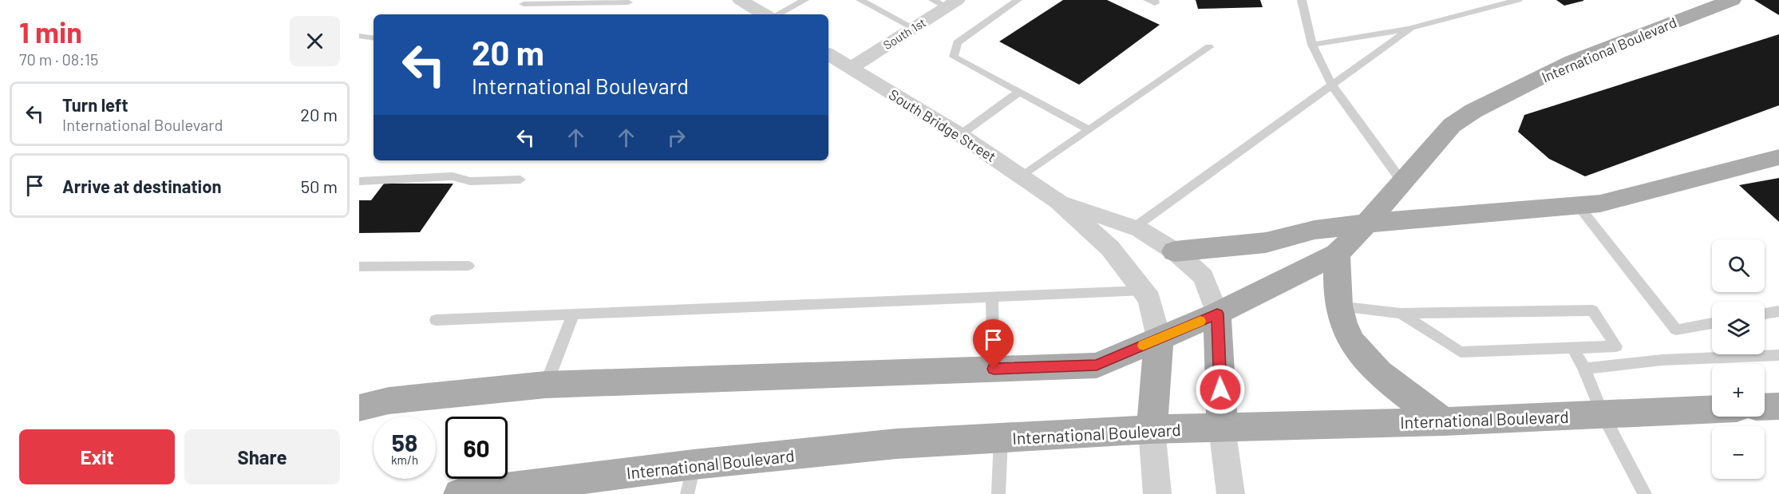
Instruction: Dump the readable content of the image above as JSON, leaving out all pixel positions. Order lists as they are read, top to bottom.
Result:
{
  "streets": {
    "main road": ["International Boulevard"],
    "street": ["South 1st", "South Bridge Street"]
  },
  "crossings": [
    ["South 1st", "South Bridge Street"],
    ["International Boulevard", "South Bridge Street"]
  ],
  "page": {
    "heading": ["1 min", "70 m · 08:15"],
    "turn": ["20 m", "International Boulevard"],
    "list": [
      {
        "name": "Turn left",
        "note": "International Boulevard",
        "value": "20 m"
      },
      {
        "name": "Arrive at destination",
        "value": "50 m"
      }
    ],
    "map_buttons": ["+", "−"],
    "speed": "58 km/h",
    "limit": "60",
    "buttons": ["Exit", "Share"]
  }
}
